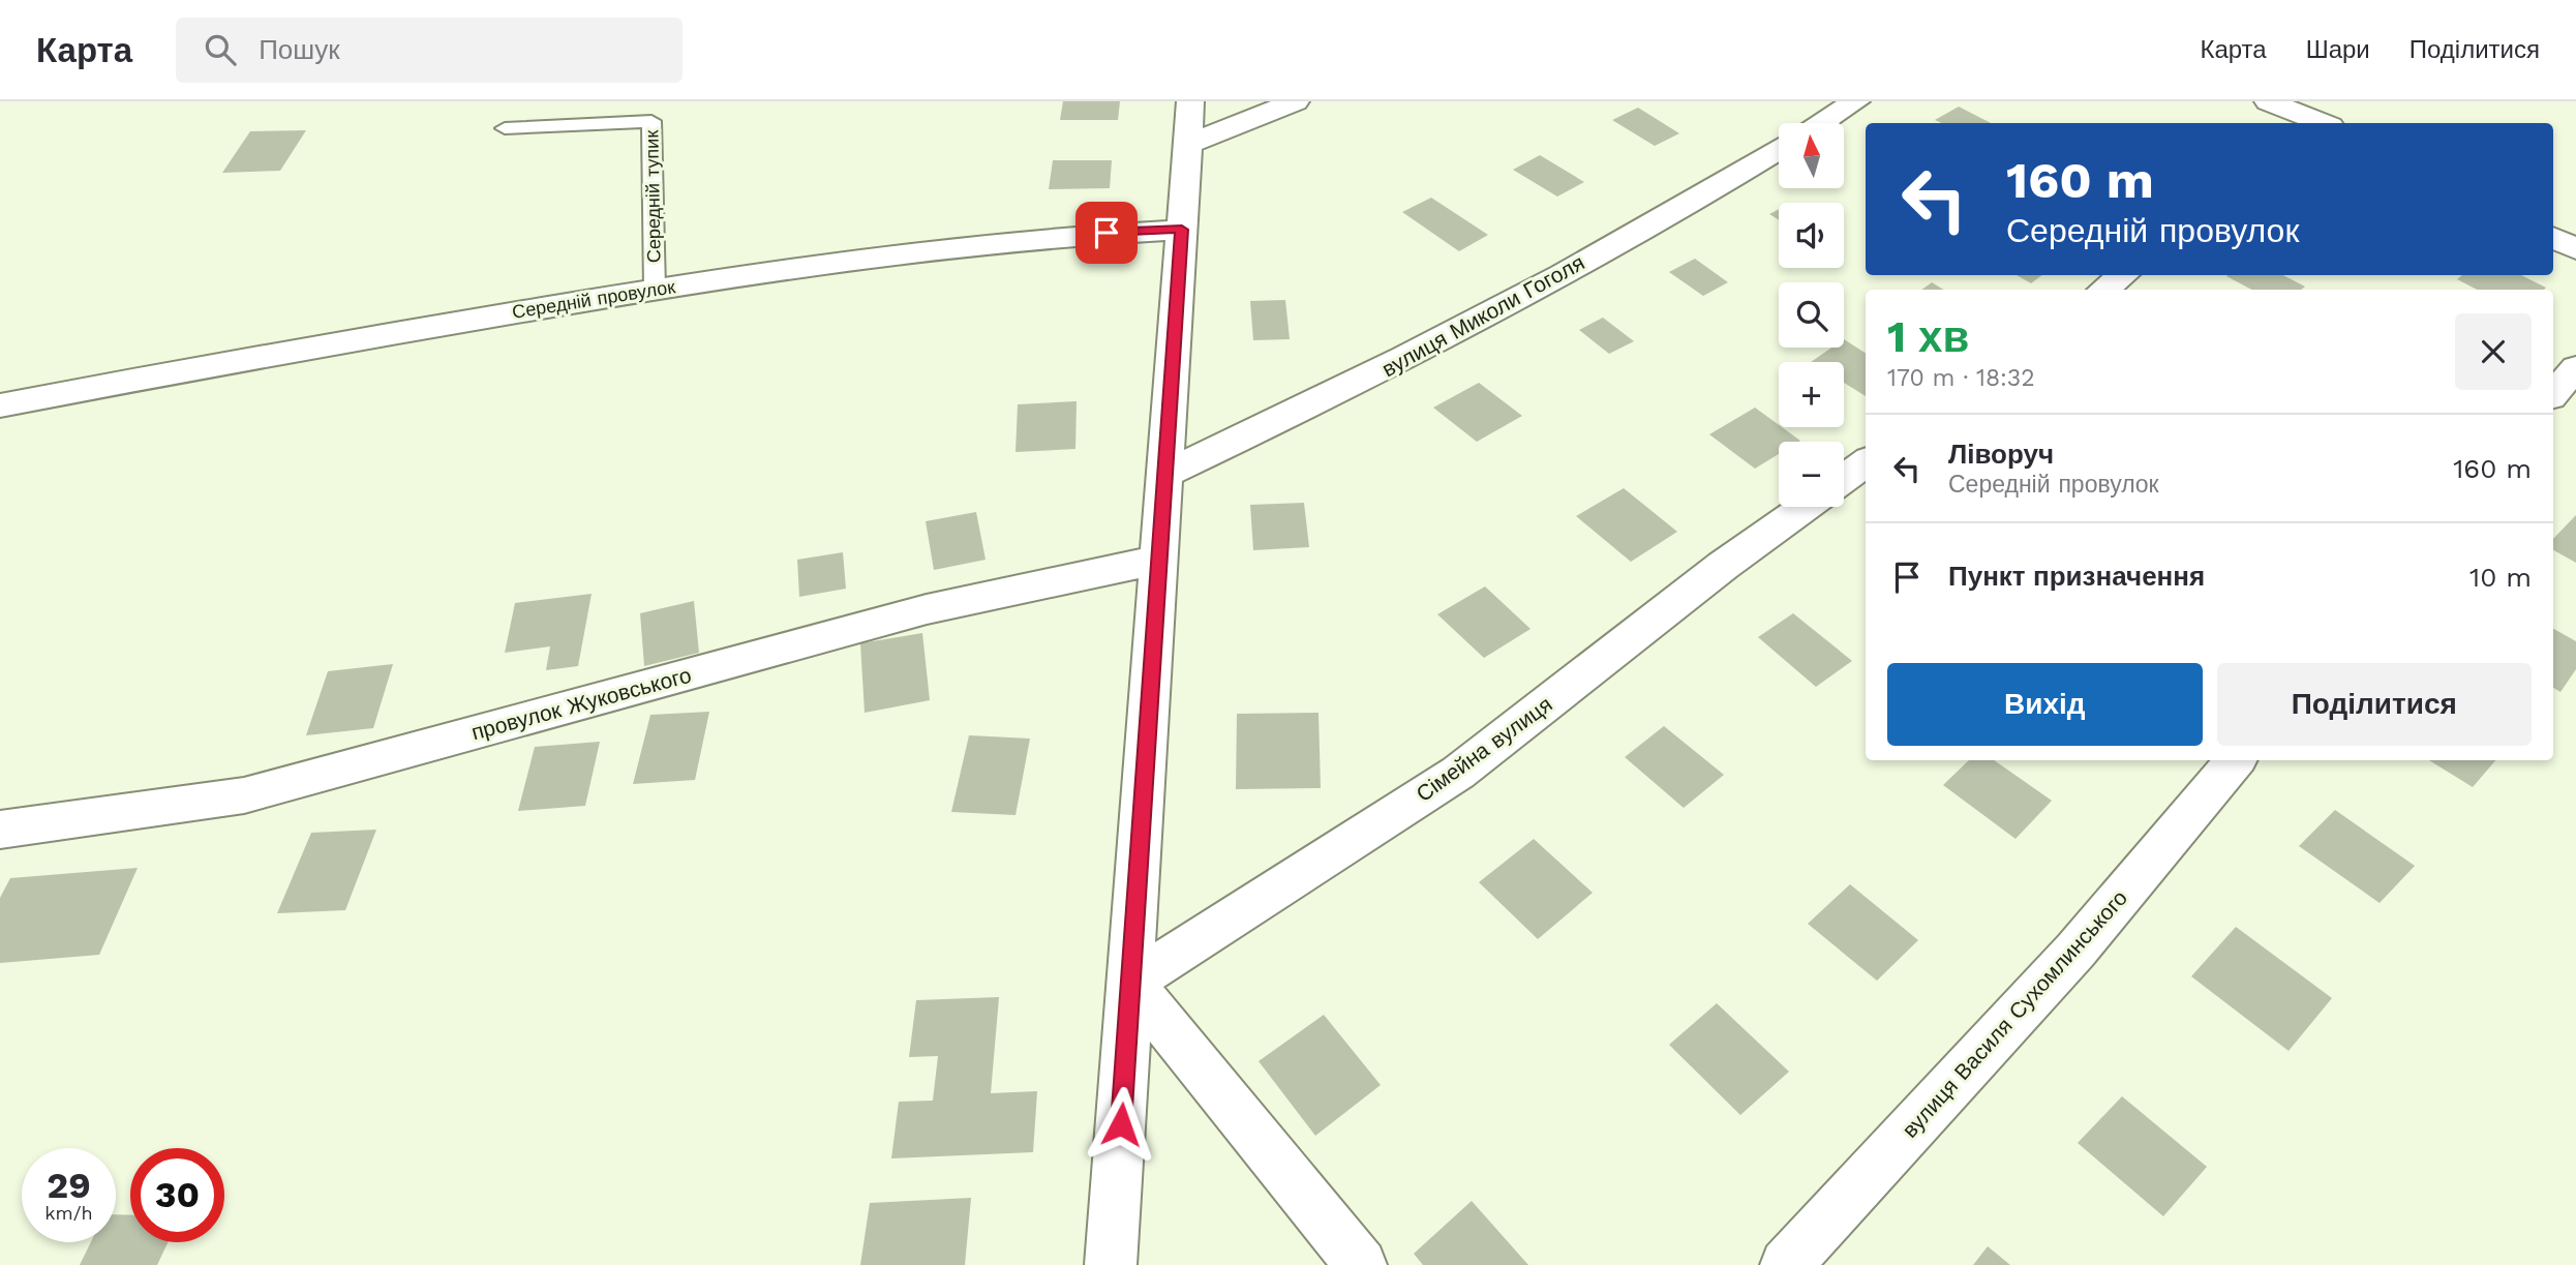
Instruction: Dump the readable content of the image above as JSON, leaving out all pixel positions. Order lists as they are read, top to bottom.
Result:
{
  "streets": {
    "street": [
      "Середній провулок",
      "вулиця Миколи Гоголя",
      "провулок Жуковського",
      "Сімейна вулиця",
      "вулиця Василя Сухомлинського"
    ],
    "lane": ["Середній тупик"]
  },
  "crossings": [
    ["Середній тупик", "Середній провулок"]
  ],
  "north": "top",
  "page": {
    "header": "Карта",
    "search": "Пошук",
    "nav": ["Карта", "Шари", "Поділитися"],
    "map_buttons": ["+", "−"],
    "turn": ["160 m", "Середній провулок"],
    "heading": ["1 хв", "170 m · 18:32"],
    "list": [
      {
        "name": "Ліворуч",
        "note": "Середній провулок",
        "value": "160 m"
      },
      {
        "name": "Пункт призначення",
        "value": "10 m"
      }
    ],
    "buttons": ["Вихід", "Поділитися"],
    "speed": "29 km/h",
    "limit": "30"
  }
}
